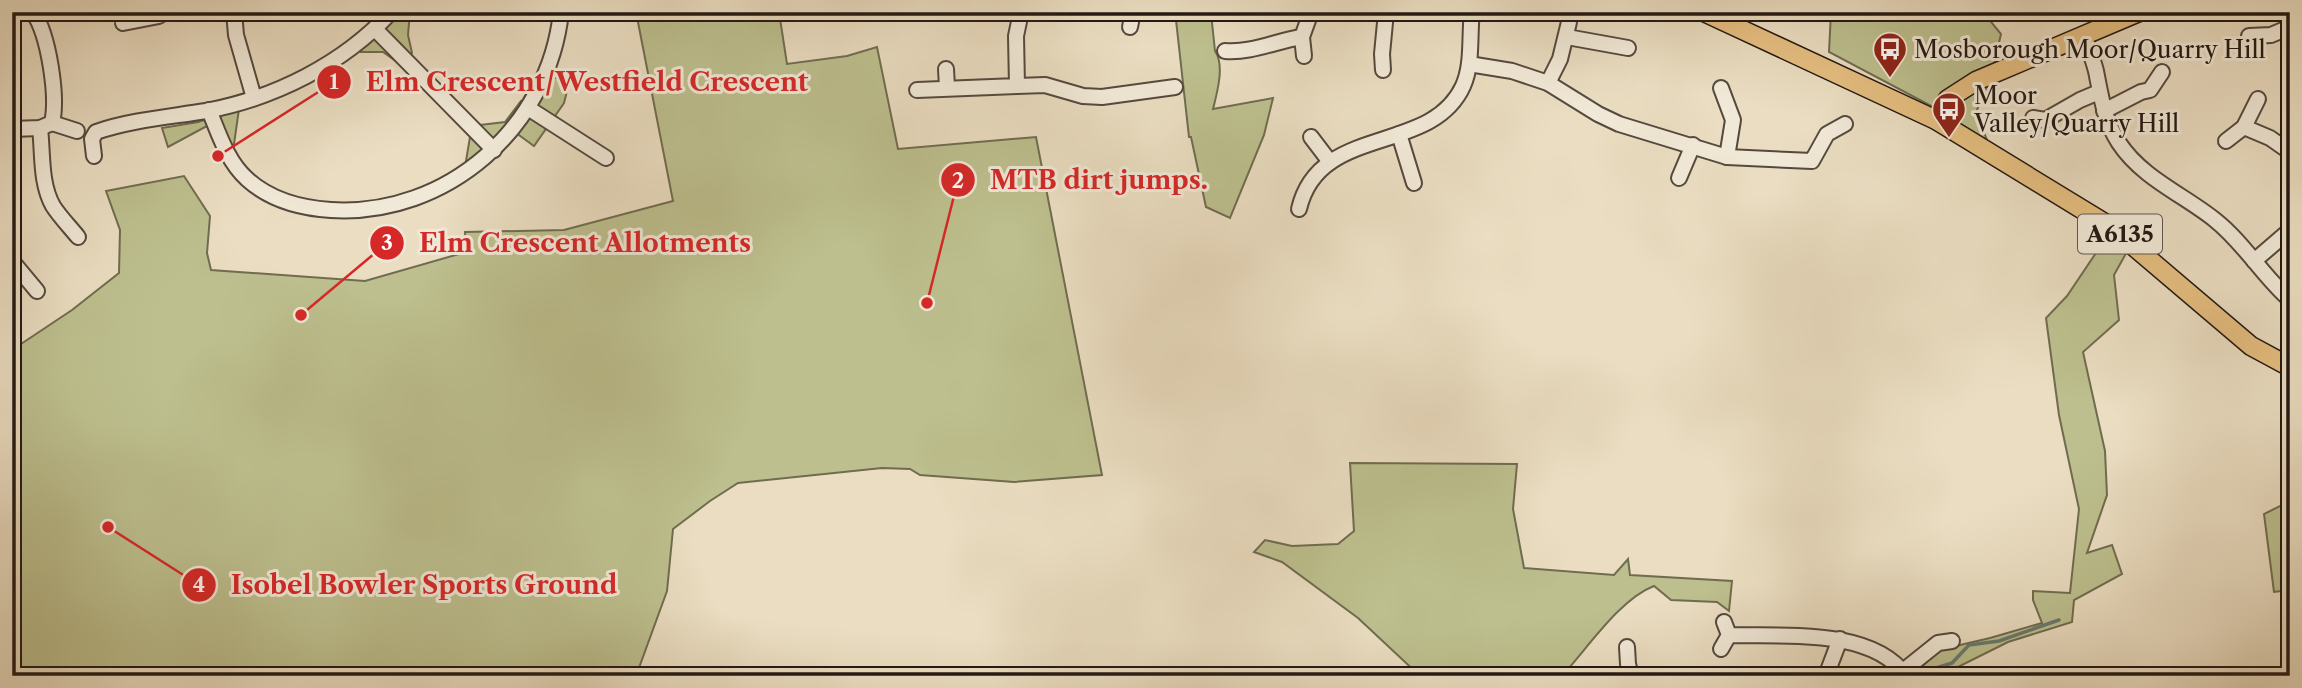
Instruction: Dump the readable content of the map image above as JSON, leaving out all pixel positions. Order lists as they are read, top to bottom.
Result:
{
  "streets": {
    "main road": ["A6135"]
  },
  "places": {
    "bus stop": ["Mosborough Moor/Quarry Hill", "Moor Valley/Quarry Hill"],
    "other": [
      "Elm Crescent/Westfield Crescent",
      "MTB dirt jumps.",
      "Elm Crescent Allotments",
      "Isobel Bowler Sports Ground"
    ]
  }
}
